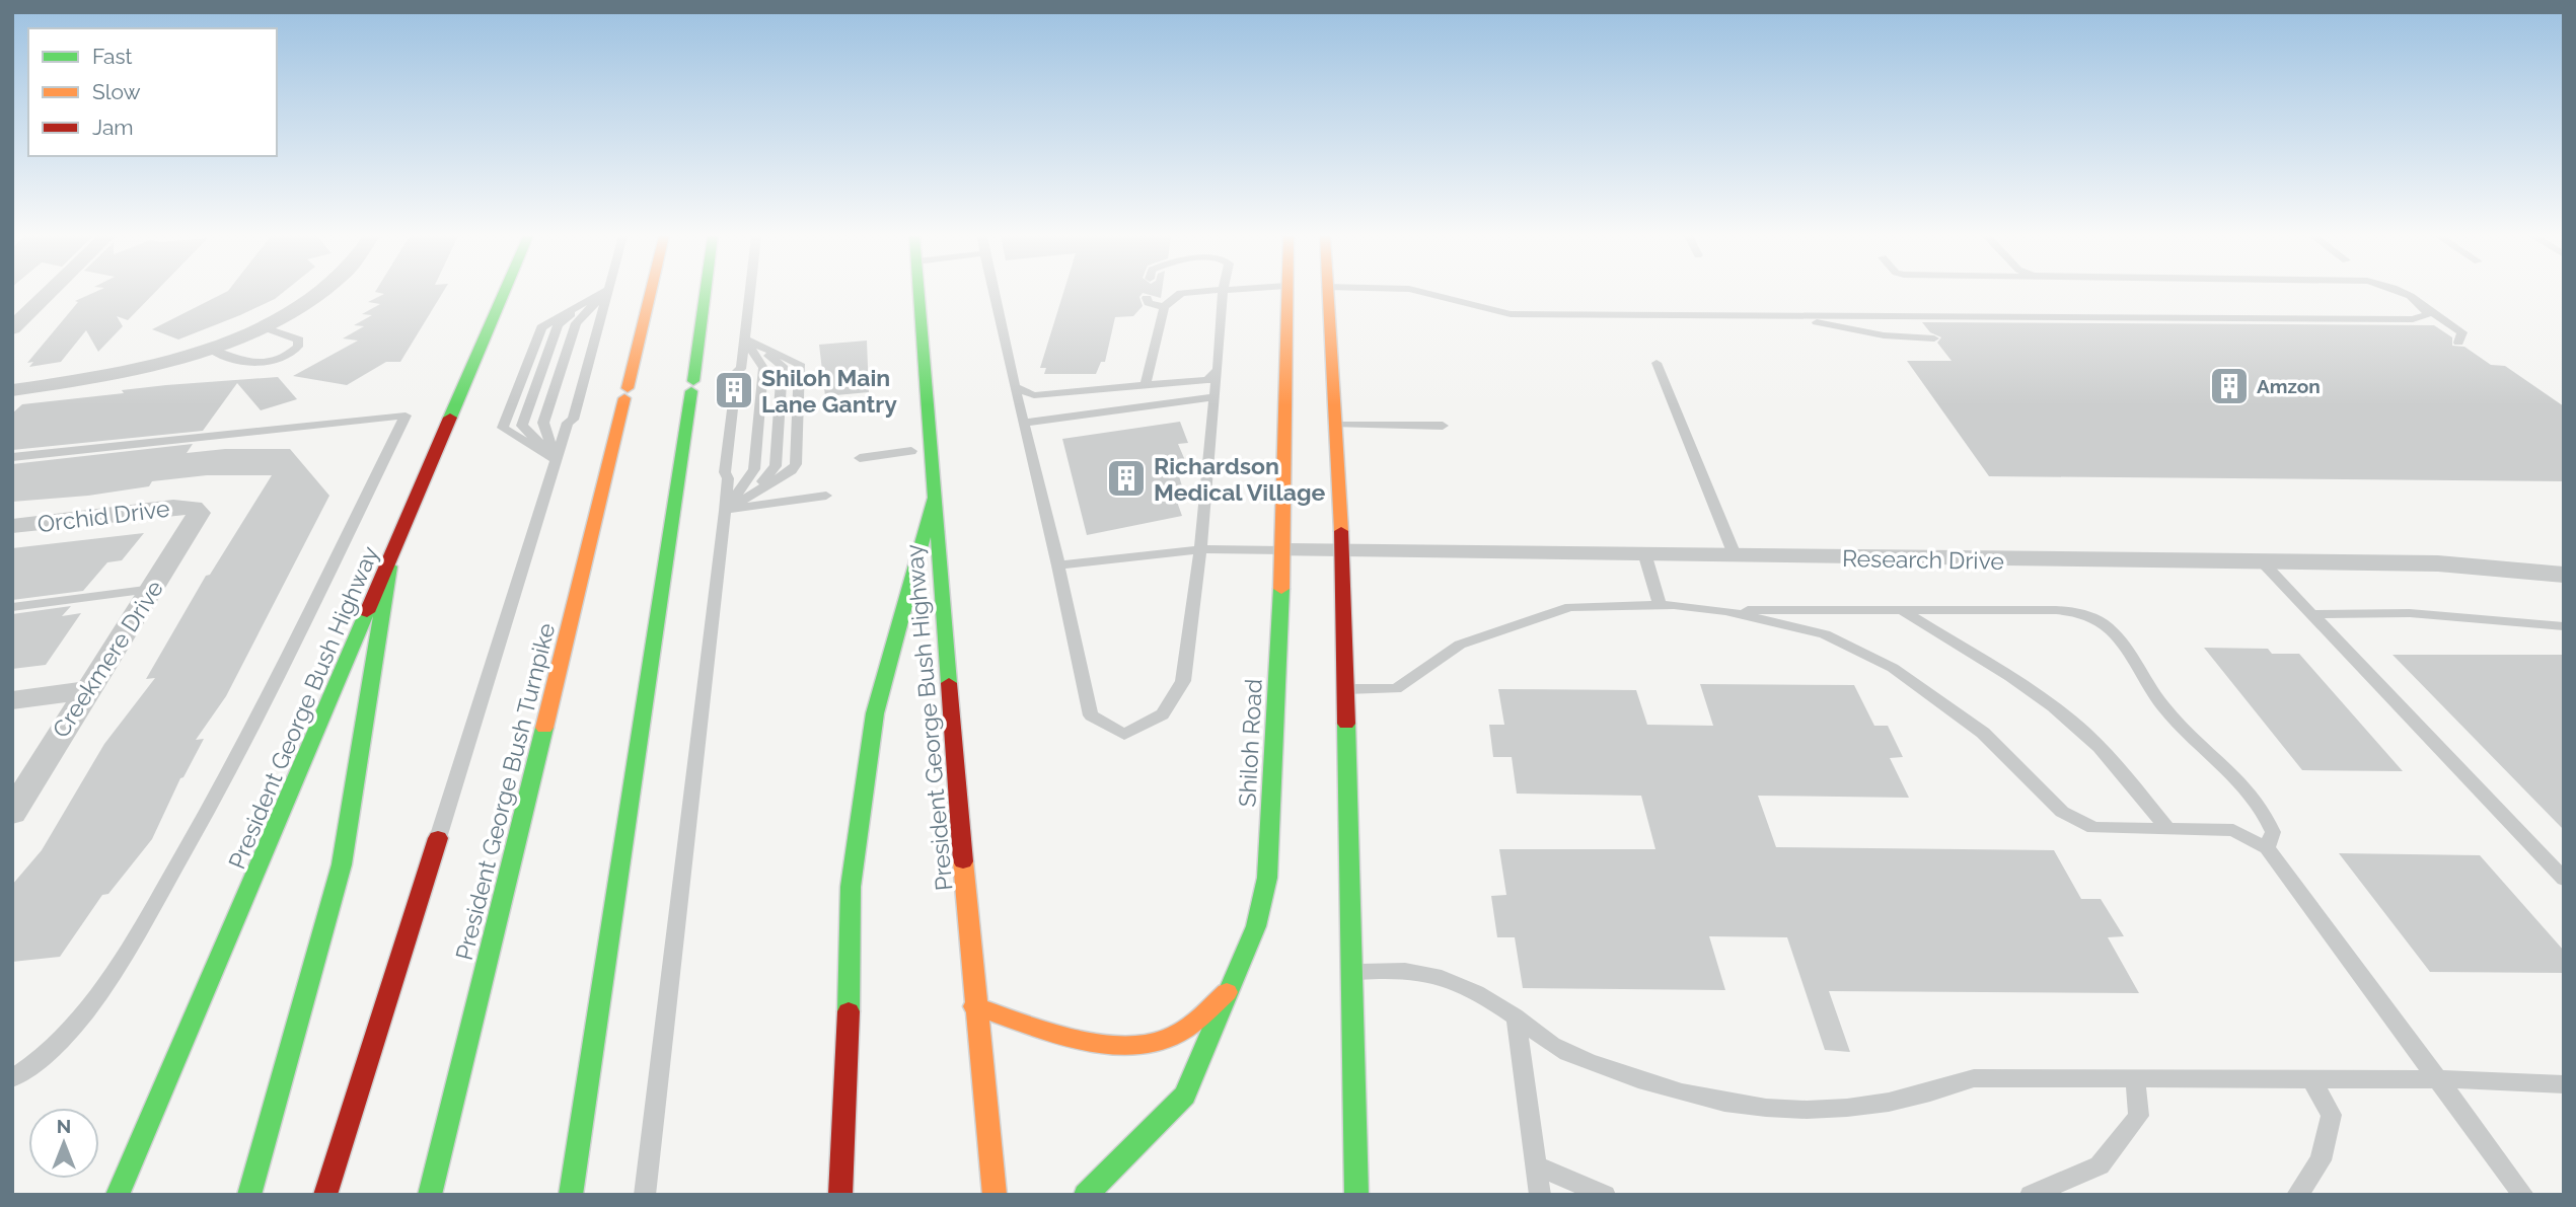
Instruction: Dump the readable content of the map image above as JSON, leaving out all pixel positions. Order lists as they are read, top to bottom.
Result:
{
  "streets": {
    "main road": ["President George Bush Highway", "Shiloh Road", "President George Bush Turnpike"],
    "street": ["Orchid Drive", "Research Drive", "Creekmere Drive"]
  },
  "crossings": [
    ["Orchid Drive", "Creekmere Drive"],
    ["Research Drive", "Shiloh Road"]
  ],
  "places": {
    "building": ["Amzon", "Shiloh Main Lane Gantry", "Richardson Medical Village"]
  },
  "legend": ["Fast", "Slow", "Jam"],
  "north": "top"
}
